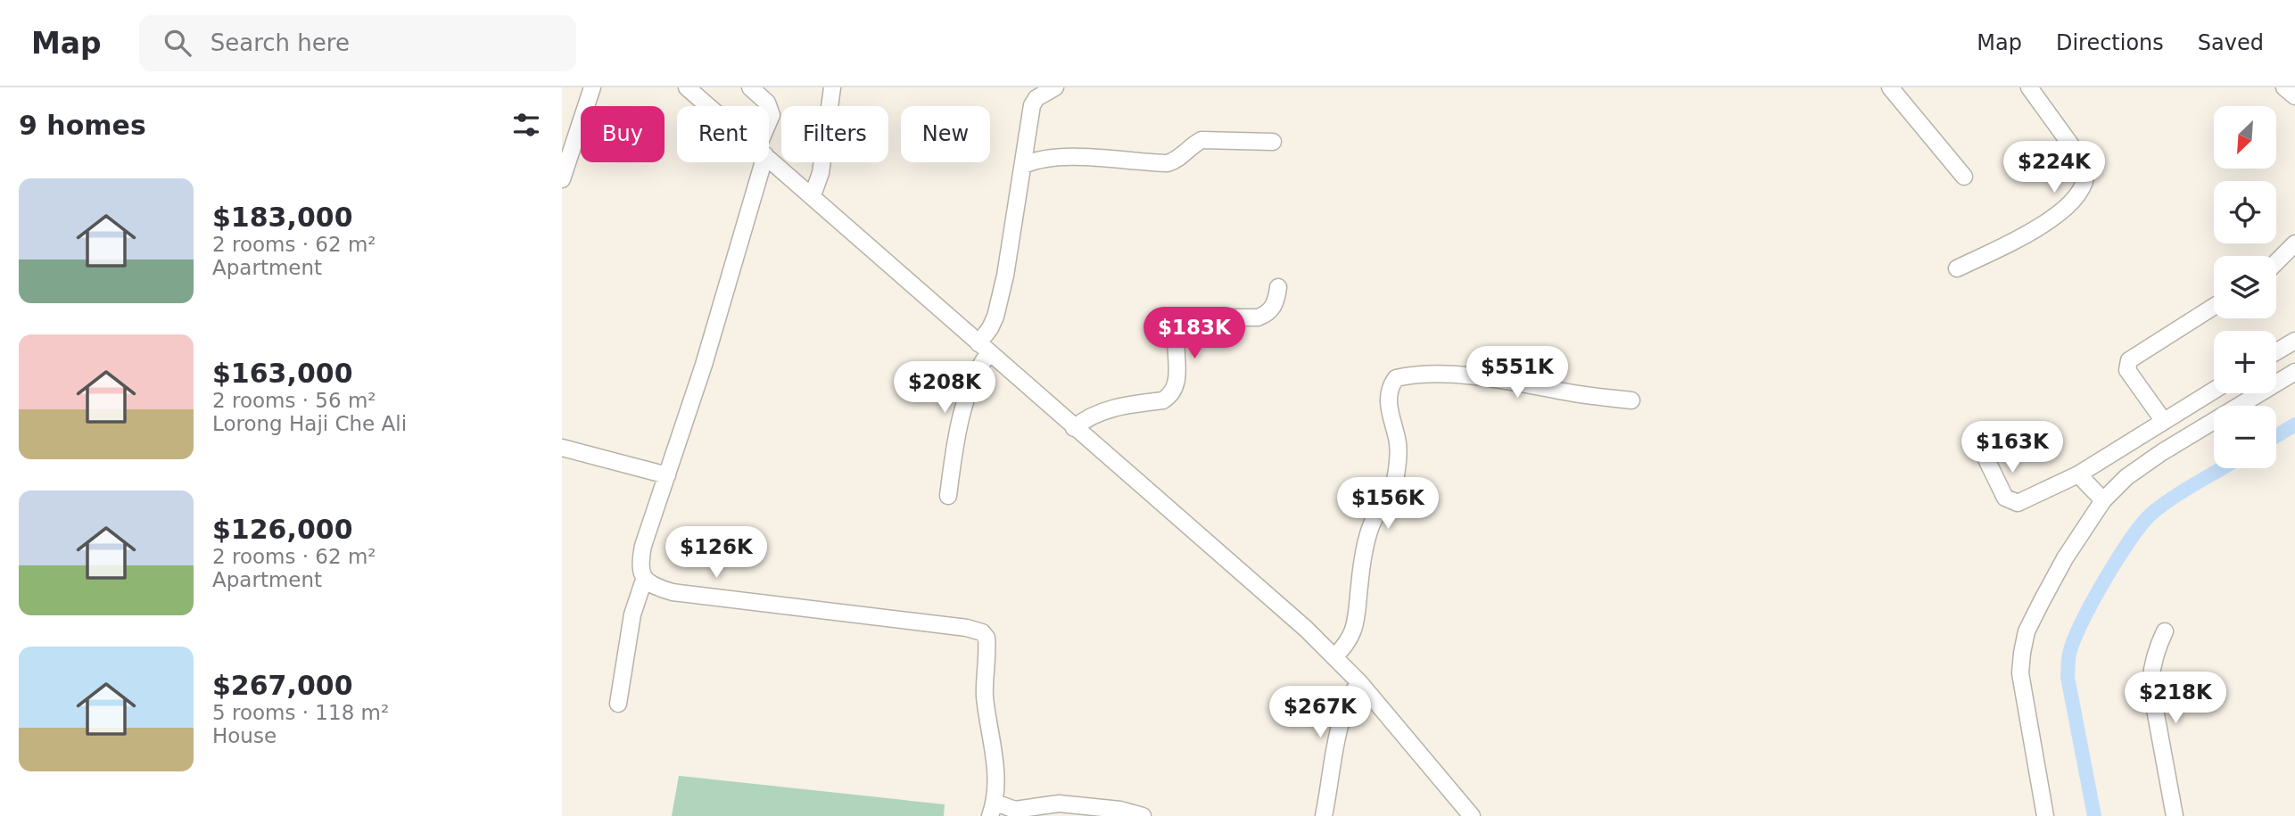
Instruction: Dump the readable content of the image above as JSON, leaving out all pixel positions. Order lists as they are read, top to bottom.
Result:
{
  "north": "bottom left",
  "page": {
    "header": "Map",
    "search": "Search here",
    "nav": ["Map", "Directions", "Saved"],
    "heading": "9 homes",
    "map_buttons": ["+", "−"],
    "chip": [
      "Buy",
      "Rent",
      "Filters",
      "New"
    ],
    "price": [
      "$224K",
      "$183K",
      "$551K",
      "$208K",
      "$163K",
      "$156K",
      "$126K",
      "$218K",
      "$267K"
    ],
    "list": [
      {
        "name": "$183,000",
        "note": "2 rooms · 62 m² · Apartment"
      },
      {
        "name": "$163,000",
        "note": "2 rooms · 56 m² · Lorong Haji Che Ali"
      },
      {
        "name": "$126,000",
        "note": "2 rooms · 62 m² · Apartment"
      },
      {
        "name": "$267,000",
        "note": "5 rooms · 118 m² · House"
      }
    ]
  }
}
